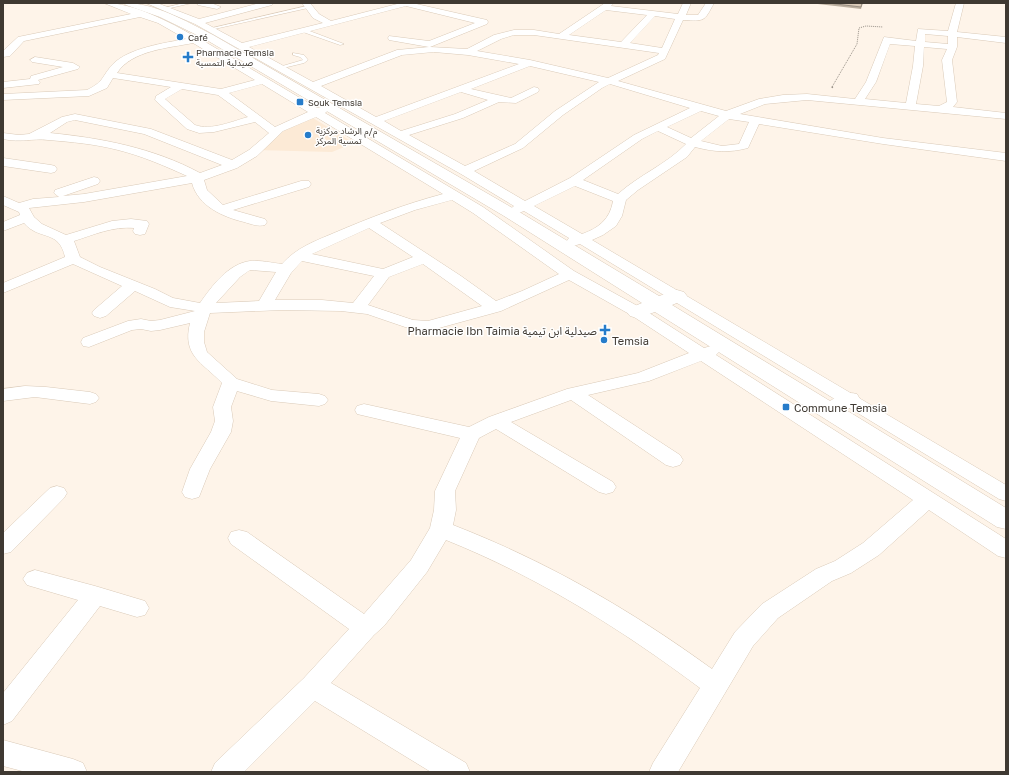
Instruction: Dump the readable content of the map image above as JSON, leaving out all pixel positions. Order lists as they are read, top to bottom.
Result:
{
  "places": {
    "other": ["Café", "م/م الرشاد مركزية تمسية المركز", "Temsia"],
    "health": ["Pharmacie Temsia صيدلية التمسية", "Pharmacie Ibn Taimia صيدلية ابن تيمية"],
    "transit": ["Souk Temsia", "Commune Temsia"]
  }
}
